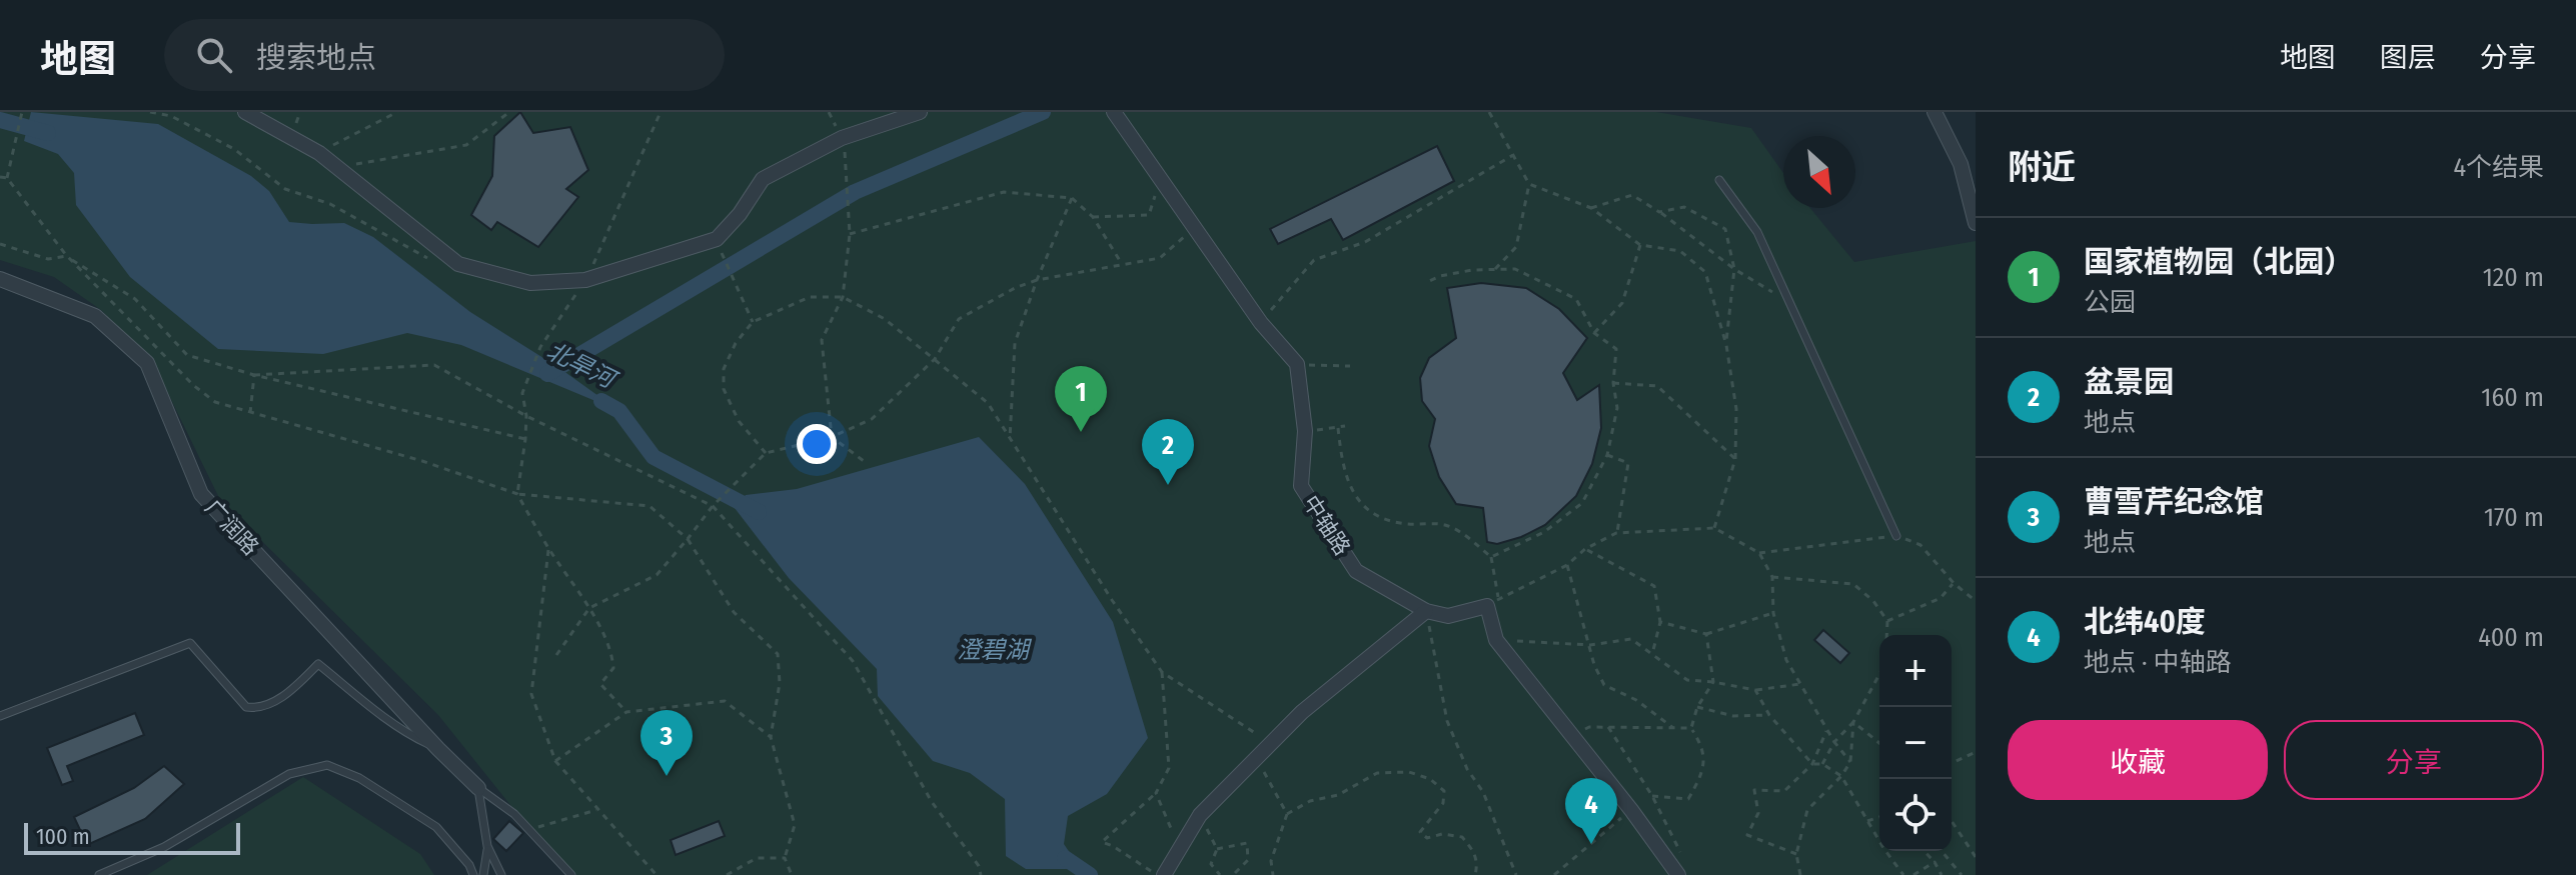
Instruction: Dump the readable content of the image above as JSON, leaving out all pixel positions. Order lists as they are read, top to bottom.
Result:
{
  "streets": {
    "street": ["中轴路", "广润路"]
  },
  "water": ["北旱河", "澄碧湖"],
  "scale_bar": "100 m",
  "north": "bottom right",
  "page": {
    "header": "地图",
    "search": "搜索地点",
    "nav": ["地图", "图层", "分享"],
    "heading": ["附近", "4个结果"],
    "list": [
      {
        "mark": "1",
        "name": "国家植物园（北园）",
        "note": "公园",
        "value": "120 m"
      },
      {
        "mark": "2",
        "name": "盆景园",
        "note": "地点",
        "value": "160 m"
      },
      {
        "mark": "3",
        "name": "曹雪芹纪念馆",
        "note": "地点",
        "value": "170 m"
      },
      {
        "mark": "4",
        "name": "北纬40度",
        "note": "地点 · 中轴路",
        "value": "400 m"
      }
    ],
    "pins": [
      "1",
      "2",
      "3",
      "4"
    ],
    "map_buttons": ["+", "−"],
    "buttons": ["收藏", "分享"],
    "scale": "100 m"
  }
}
